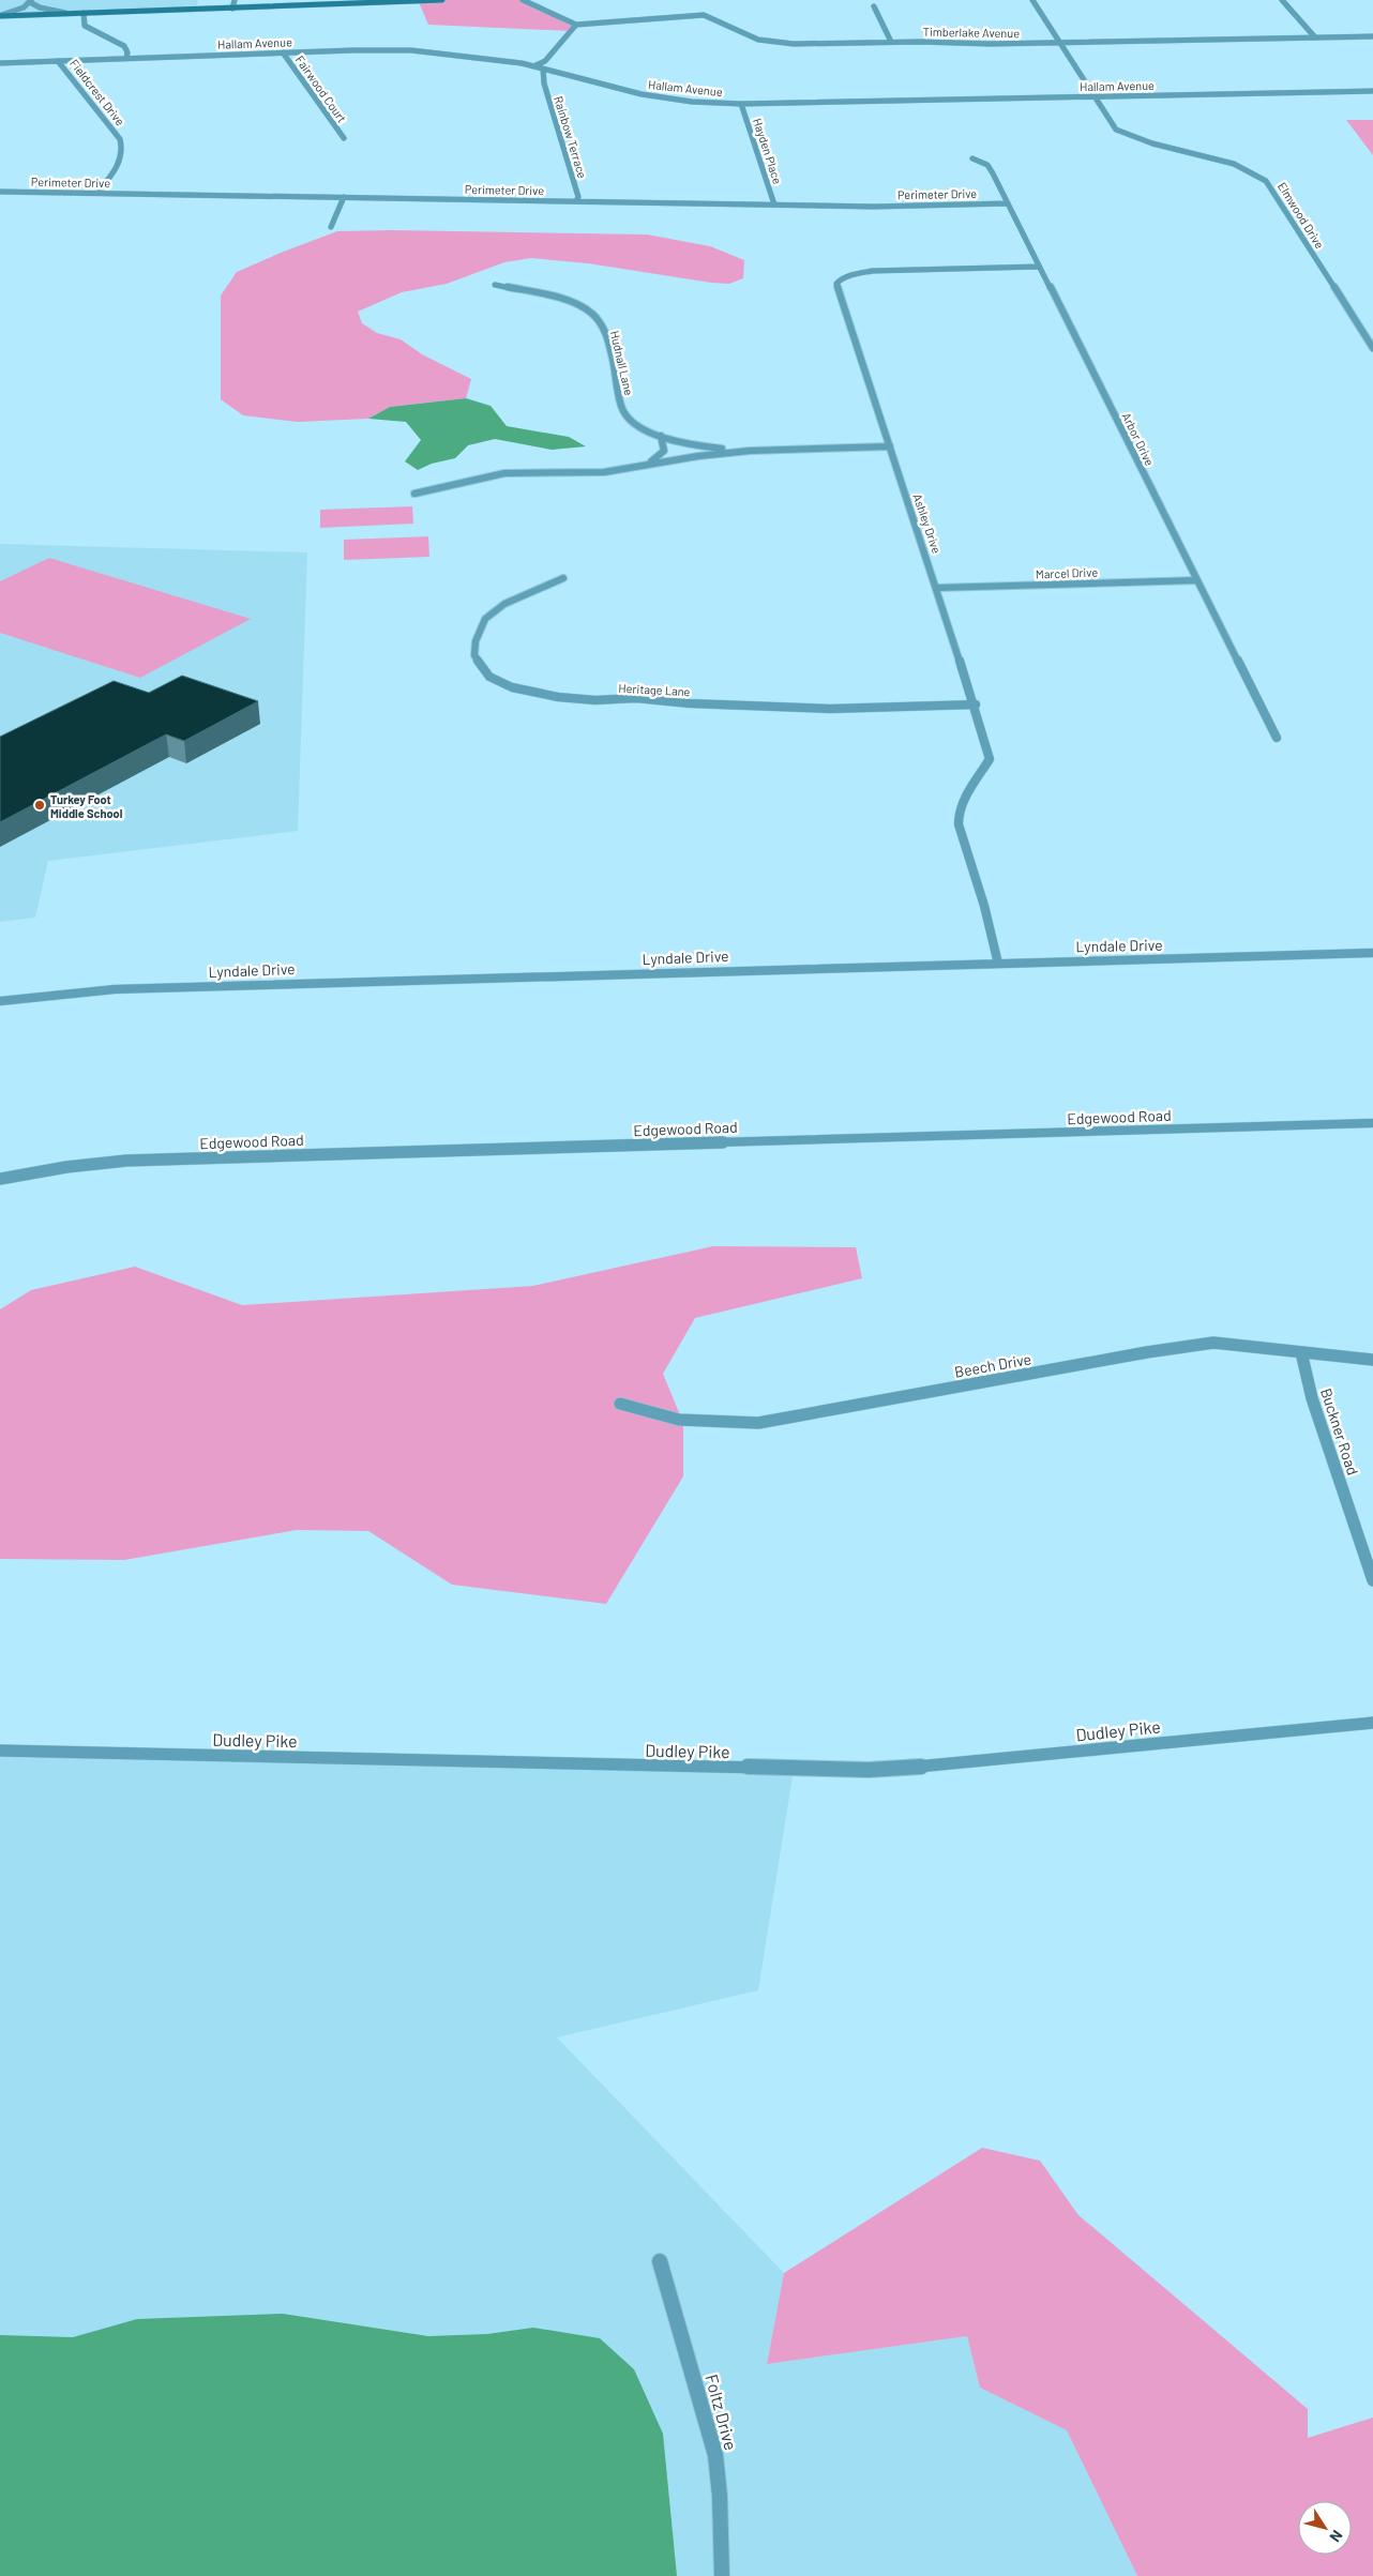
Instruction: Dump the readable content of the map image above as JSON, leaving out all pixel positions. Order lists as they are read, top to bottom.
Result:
{
  "streets": {
    "street": [
      "Timberlake Avenue",
      "Hallam Avenue",
      "Fairwood Court",
      "Fieldcrest Drive",
      "Rainbow Terrace",
      "Hayden Place",
      "Perimeter Drive",
      "Elmwood Drive",
      "Hudnall Lane",
      "Arbor Drive",
      "Ashley Drive",
      "Marcel Drive",
      "Heritage Lane",
      "Lyndale Drive",
      "Edgewood Road",
      "Beech Drive",
      "Buckner Road",
      "Dudley Pike",
      "Foltz Drive"
    ]
  },
  "crossings": [
    ["Timberlake Avenue", "Elmwood Drive"],
    ["Hallam Avenue", "Fairwood Court"],
    ["Hallam Avenue", "Fieldcrest Drive"],
    ["Hallam Avenue", "Rainbow Terrace"],
    ["Hallam Avenue", "Hayden Place"],
    ["Hallam Avenue", "Elmwood Drive"],
    ["Fieldcrest Drive", "Perimeter Drive"],
    ["Rainbow Terrace", "Perimeter Drive"],
    ["Hayden Place", "Perimeter Drive"],
    ["Perimeter Drive", "Arbor Drive"],
    ["Hudnall Lane", "Ashley Drive"],
    ["Arbor Drive", "Ashley Drive"],
    ["Arbor Drive", "Marcel Drive"],
    ["Ashley Drive", "Marcel Drive"],
    ["Ashley Drive", "Heritage Lane"],
    ["Ashley Drive", "Lyndale Drive"],
    ["Beech Drive", "Buckner Road"]
  ],
  "places": ["Turkey Foot Middle School"],
  "north": "bottom right"
}
